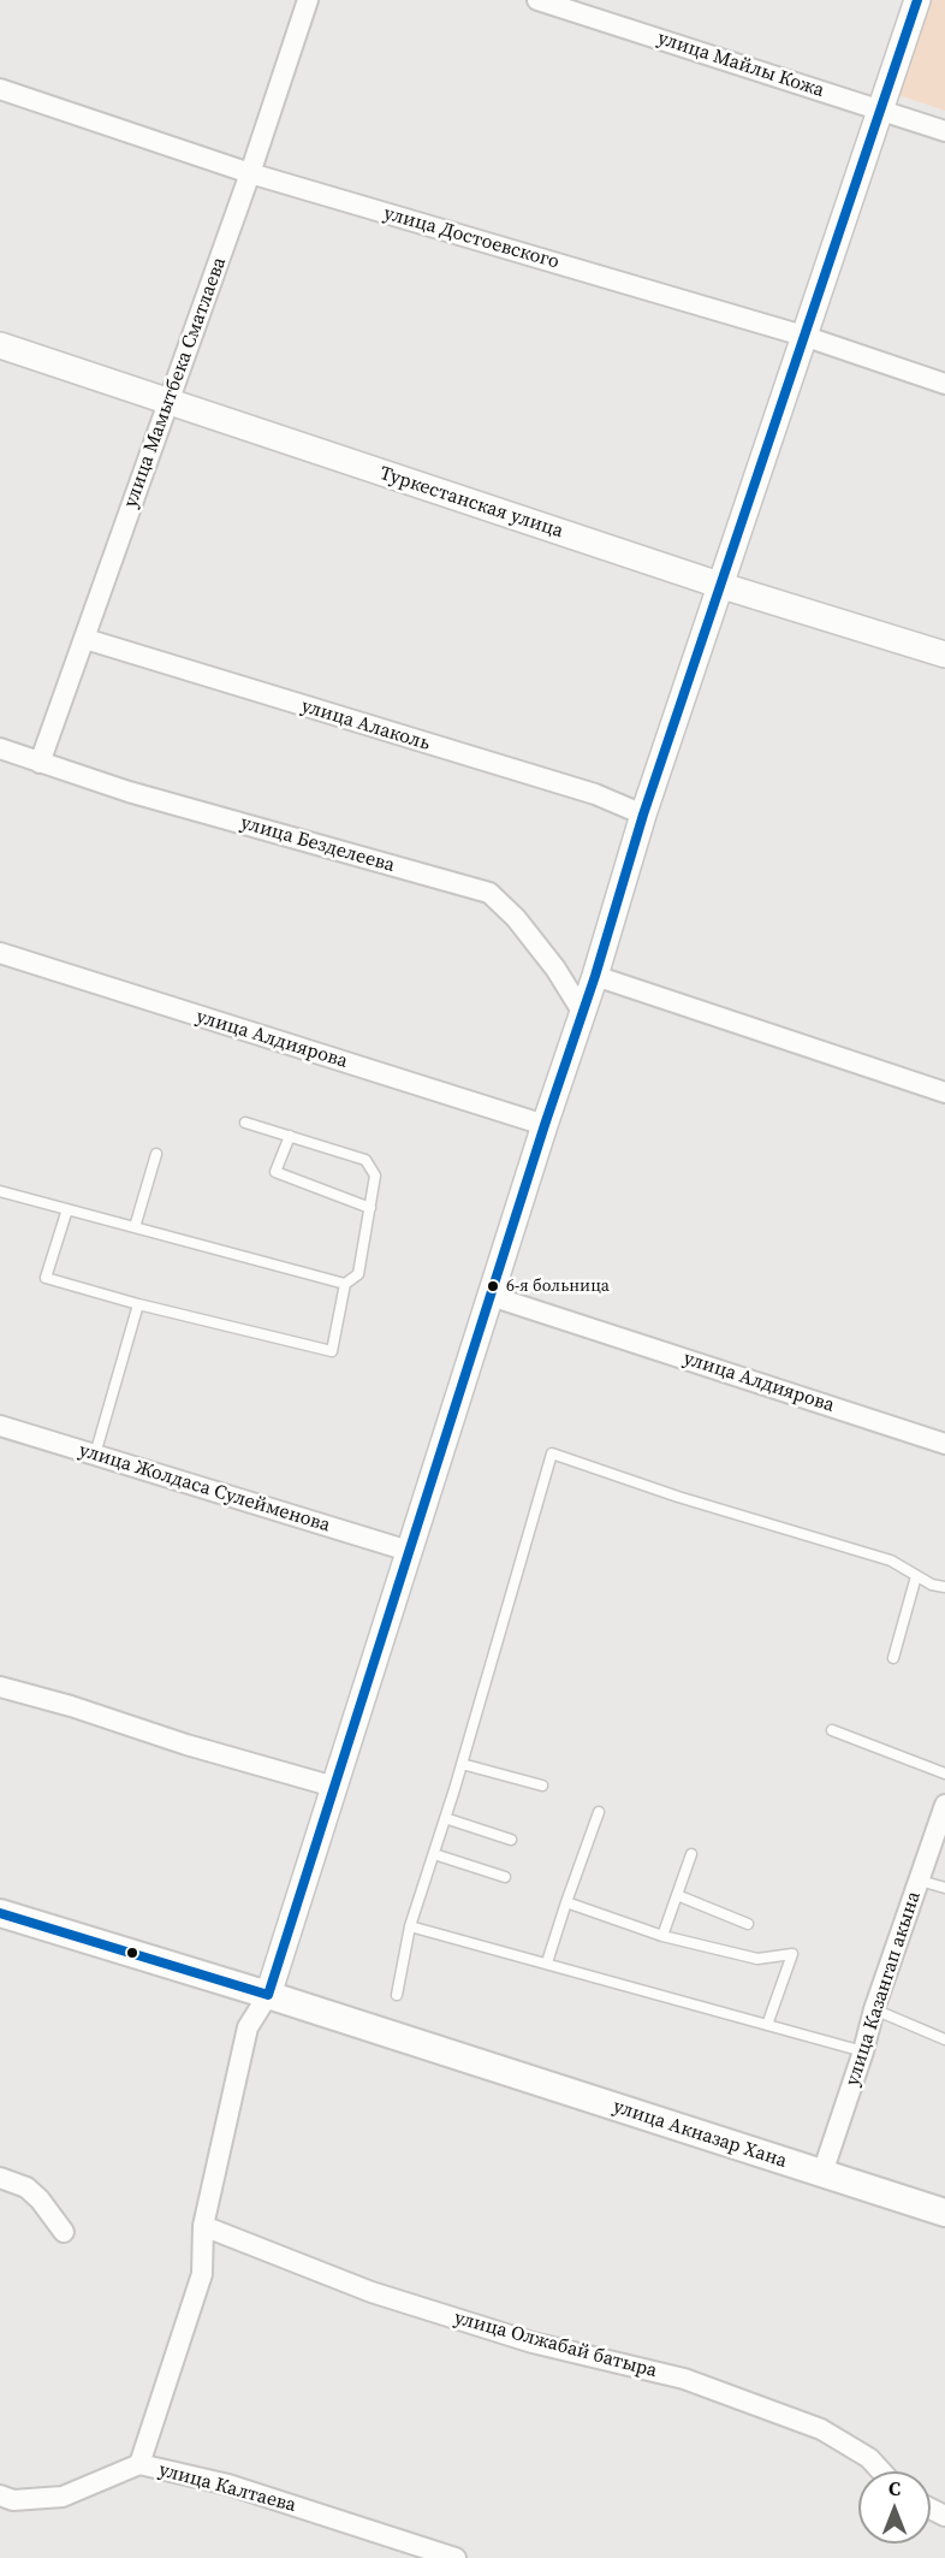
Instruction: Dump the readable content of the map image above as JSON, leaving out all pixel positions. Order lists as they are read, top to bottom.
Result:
{
  "streets": {
    "main road": ["улица Акназар Хана"],
    "street": [
      "улица Майлы Кожа",
      "улица Достоевского",
      "улица Мамытбека Сматлаева",
      "Туркестанская улица",
      "улица Алаколь",
      "улица Безделеева",
      "улица Алдиярова",
      "улица Жолдаса Сулейменова",
      "улица Казангап акына",
      "улица Олжабай батыра",
      "улица Калтаева"
    ]
  },
  "crossings": [
    ["улица Достоевского", "улица Мамытбека Сматлаева"],
    ["улица Мамытбека Сматлаева", "Туркестанская улица"],
    ["улица Мамытбека Сматлаева", "улица Алаколь"],
    ["улица Мамытбека Сматлаева", "улица Безделеева"],
    ["улица Казангап акына", "улица Акназар Хана"]
  ],
  "places": ["6-я больница"],
  "north": "top"
}
